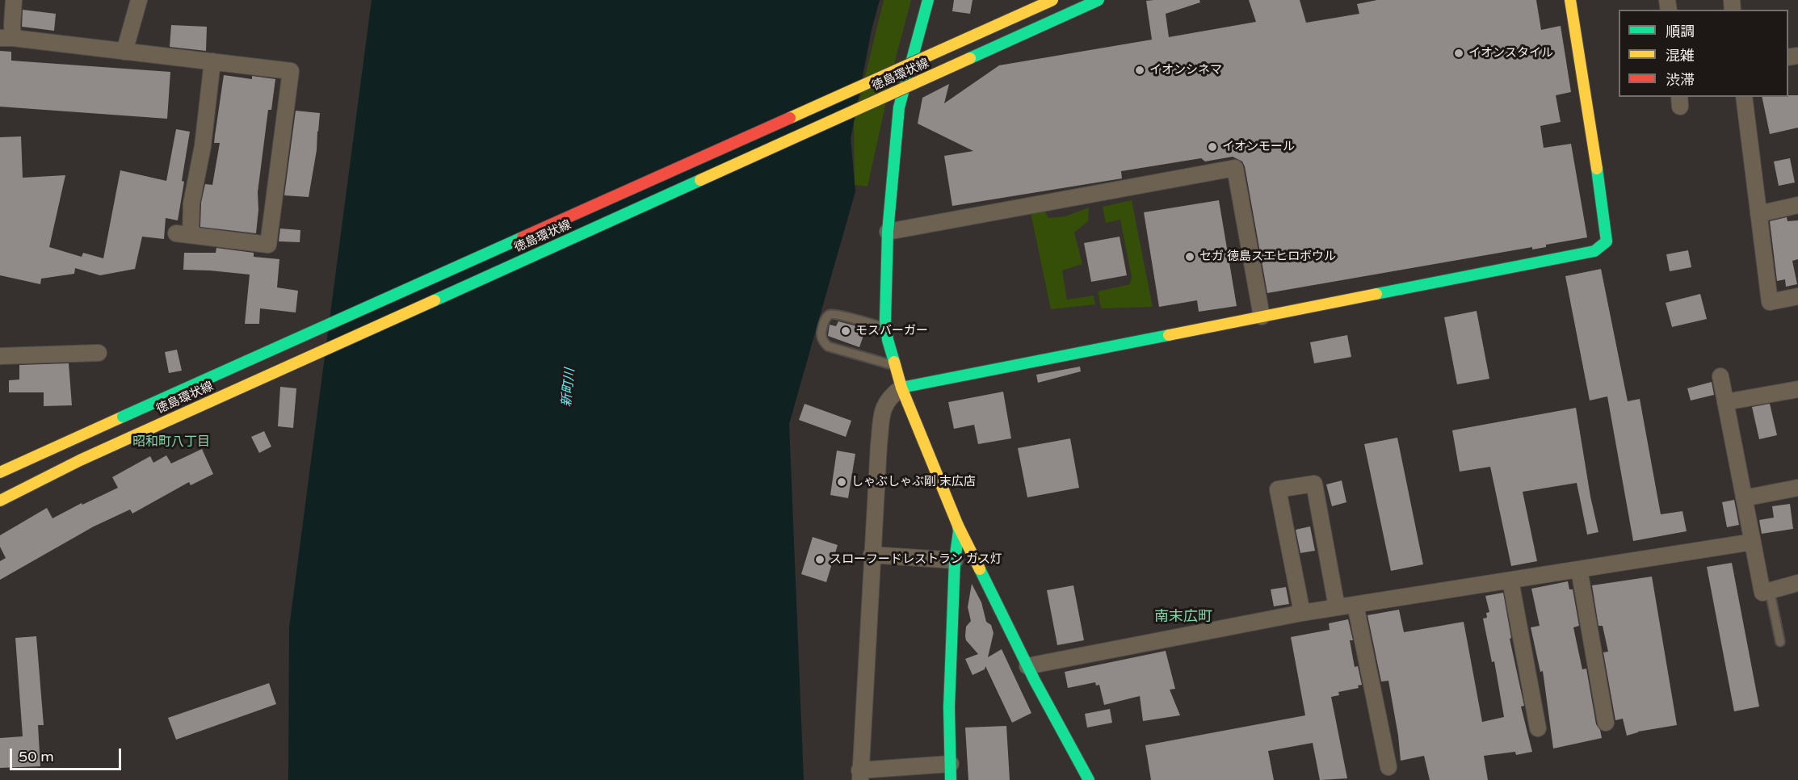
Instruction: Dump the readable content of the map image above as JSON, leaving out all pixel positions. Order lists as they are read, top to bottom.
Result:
{
  "streets": {
    "main road": ["徳島環状線"]
  },
  "districts": ["昭和町八丁目", "南末広町"],
  "water": ["新町川"],
  "places": [
    "イオンスタイル",
    "イオンシネマ",
    "イオンモール",
    "セガ 徳島スエヒロボウル",
    "モスバーガー",
    "しゃぶしゃぶ剛 末広店",
    "スローフードレストラン ガス灯"
  ],
  "legend": ["順調", "混雑", "渋滞"],
  "scale_bar": "50 m"
}
